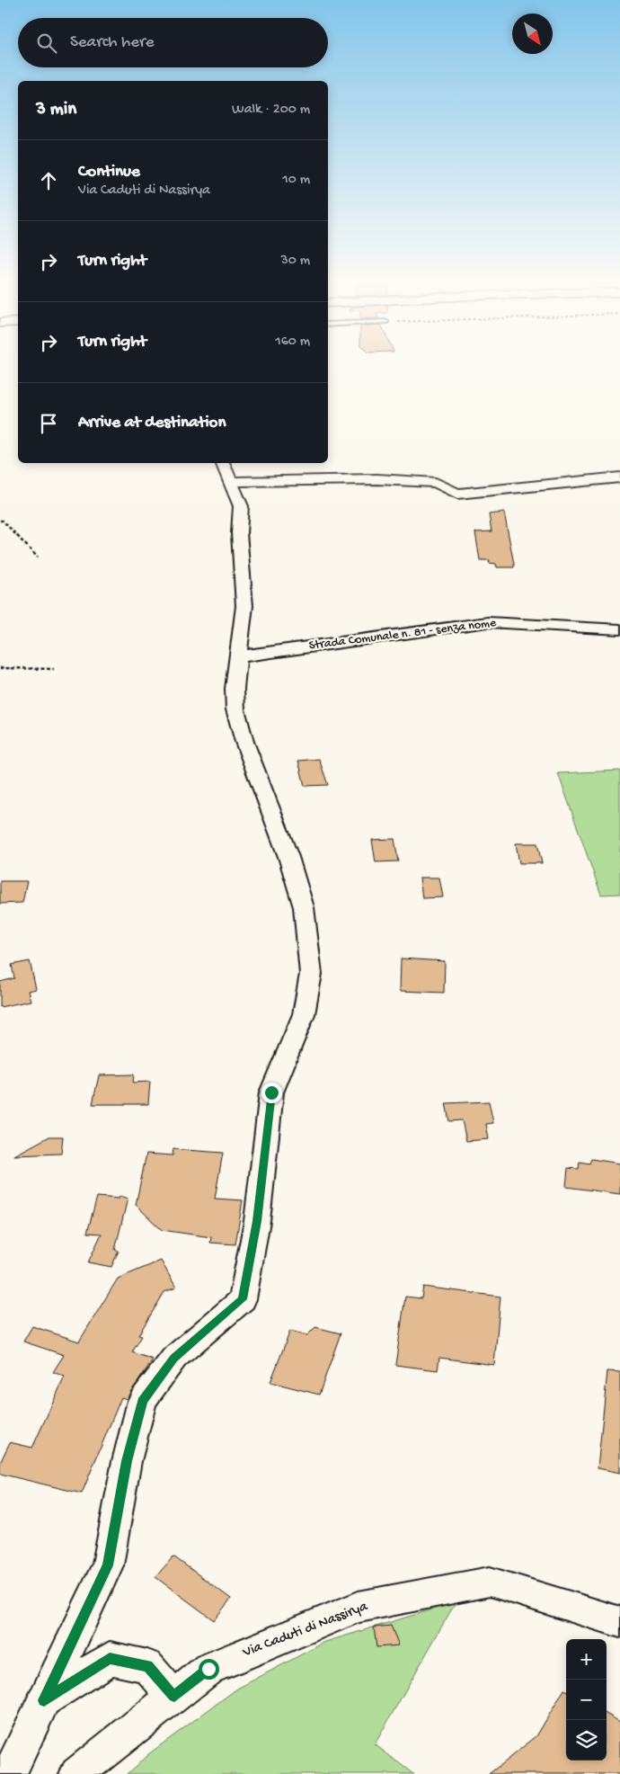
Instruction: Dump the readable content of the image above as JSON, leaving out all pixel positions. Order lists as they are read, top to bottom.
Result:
{
  "streets": {
    "street": ["Strada Comunale n. 81 - senza nome", "Via Caduti di Nassirya"]
  },
  "north": "bottom right",
  "page": {
    "search": "Search here",
    "heading": ["3 min", "Walk · 200 m"],
    "list": [
      ["Continue", "Via Caduti di Nassirya", "10 m"],
      ["Turn right", "30 m"],
      ["Turn right", "160 m"],
      "Arrive at destination"
    ],
    "map_buttons": ["+", "−"]
  }
}
